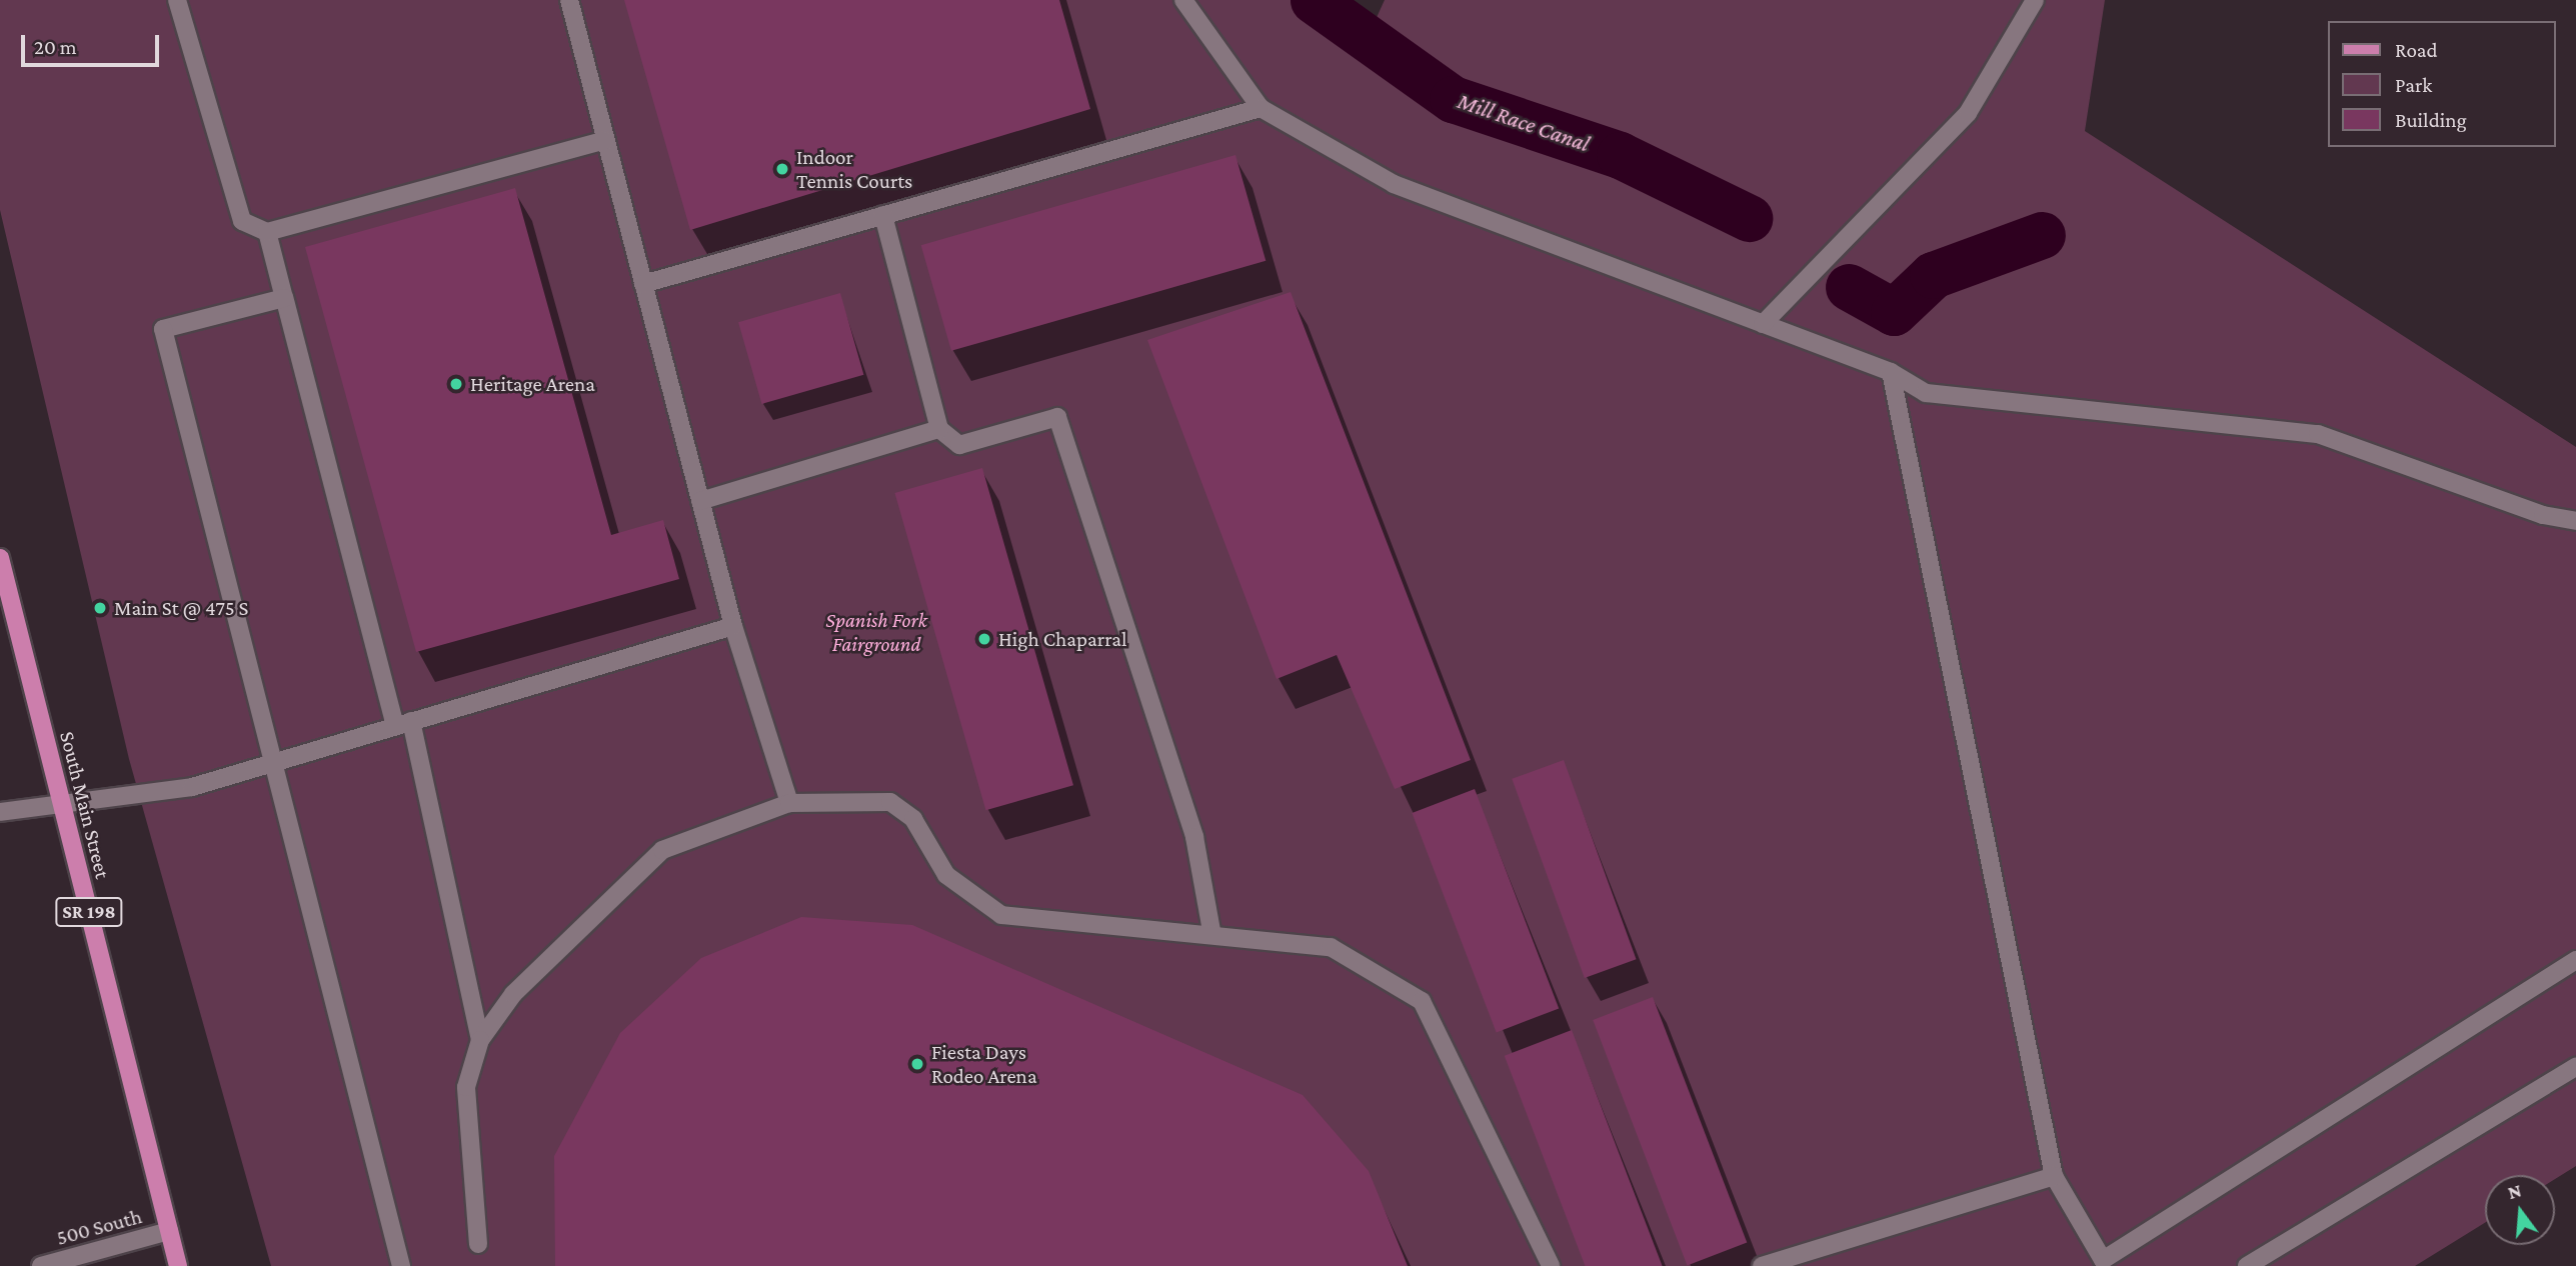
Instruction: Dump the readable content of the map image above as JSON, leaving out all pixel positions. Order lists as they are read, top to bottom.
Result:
{
  "streets": {
    "main road": ["South Main Street", "SR 198"],
    "street": ["500 South"]
  },
  "crossings": [
    ["South Main Street", "500 South"]
  ],
  "water": ["Mill Race Canal"],
  "parks": ["Spanish Fork Fairground"],
  "places": [
    "Indoor Tennis Courts",
    "Heritage Arena",
    "Main St @ 475 S",
    "High Chaparral",
    "Fiesta Days Rodeo Arena"
  ],
  "legend": ["Road", "Park", "Building"],
  "scale_bar": "20 m",
  "north": "top"
}
